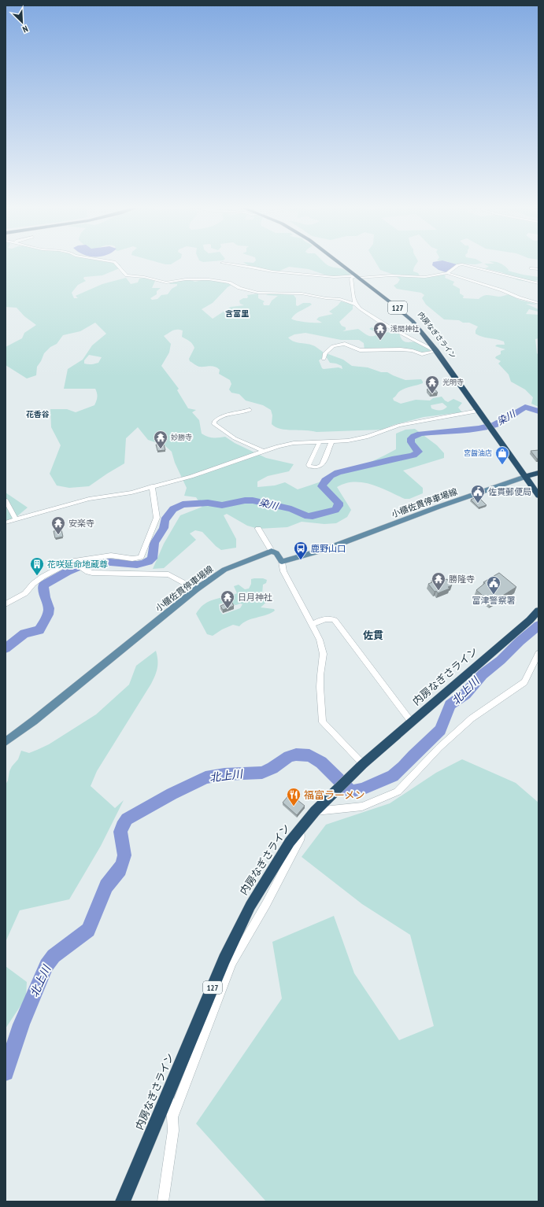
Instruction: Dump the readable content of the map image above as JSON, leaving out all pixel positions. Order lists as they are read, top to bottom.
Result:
{
  "streets": {
    "highway": ["127", "内房なぎさライン"],
    "main road": ["小櫃佐貫停車場線"]
  },
  "crossings": [
    ["内房なぎさライン", "小櫃佐貫停車場線"]
  ],
  "districts": ["含富里", "花香谷", "佐貫"],
  "water": ["染川", "北上川"],
  "places": {
    "temple": [
      "浅間神社",
      "光明寺",
      "妙勝寺",
      "安楽寺",
      "勝隆寺",
      "日月神社"
    ],
    "shop": ["宮醤油店"],
    "public building": ["佐貫郵便局", "富津警察署"],
    "bus stop": ["鹿野山口"],
    "building": ["花咲延命地蔵尊"],
    "restaurant": ["福富ラーメン"]
  },
  "north": "bottom right"
}
